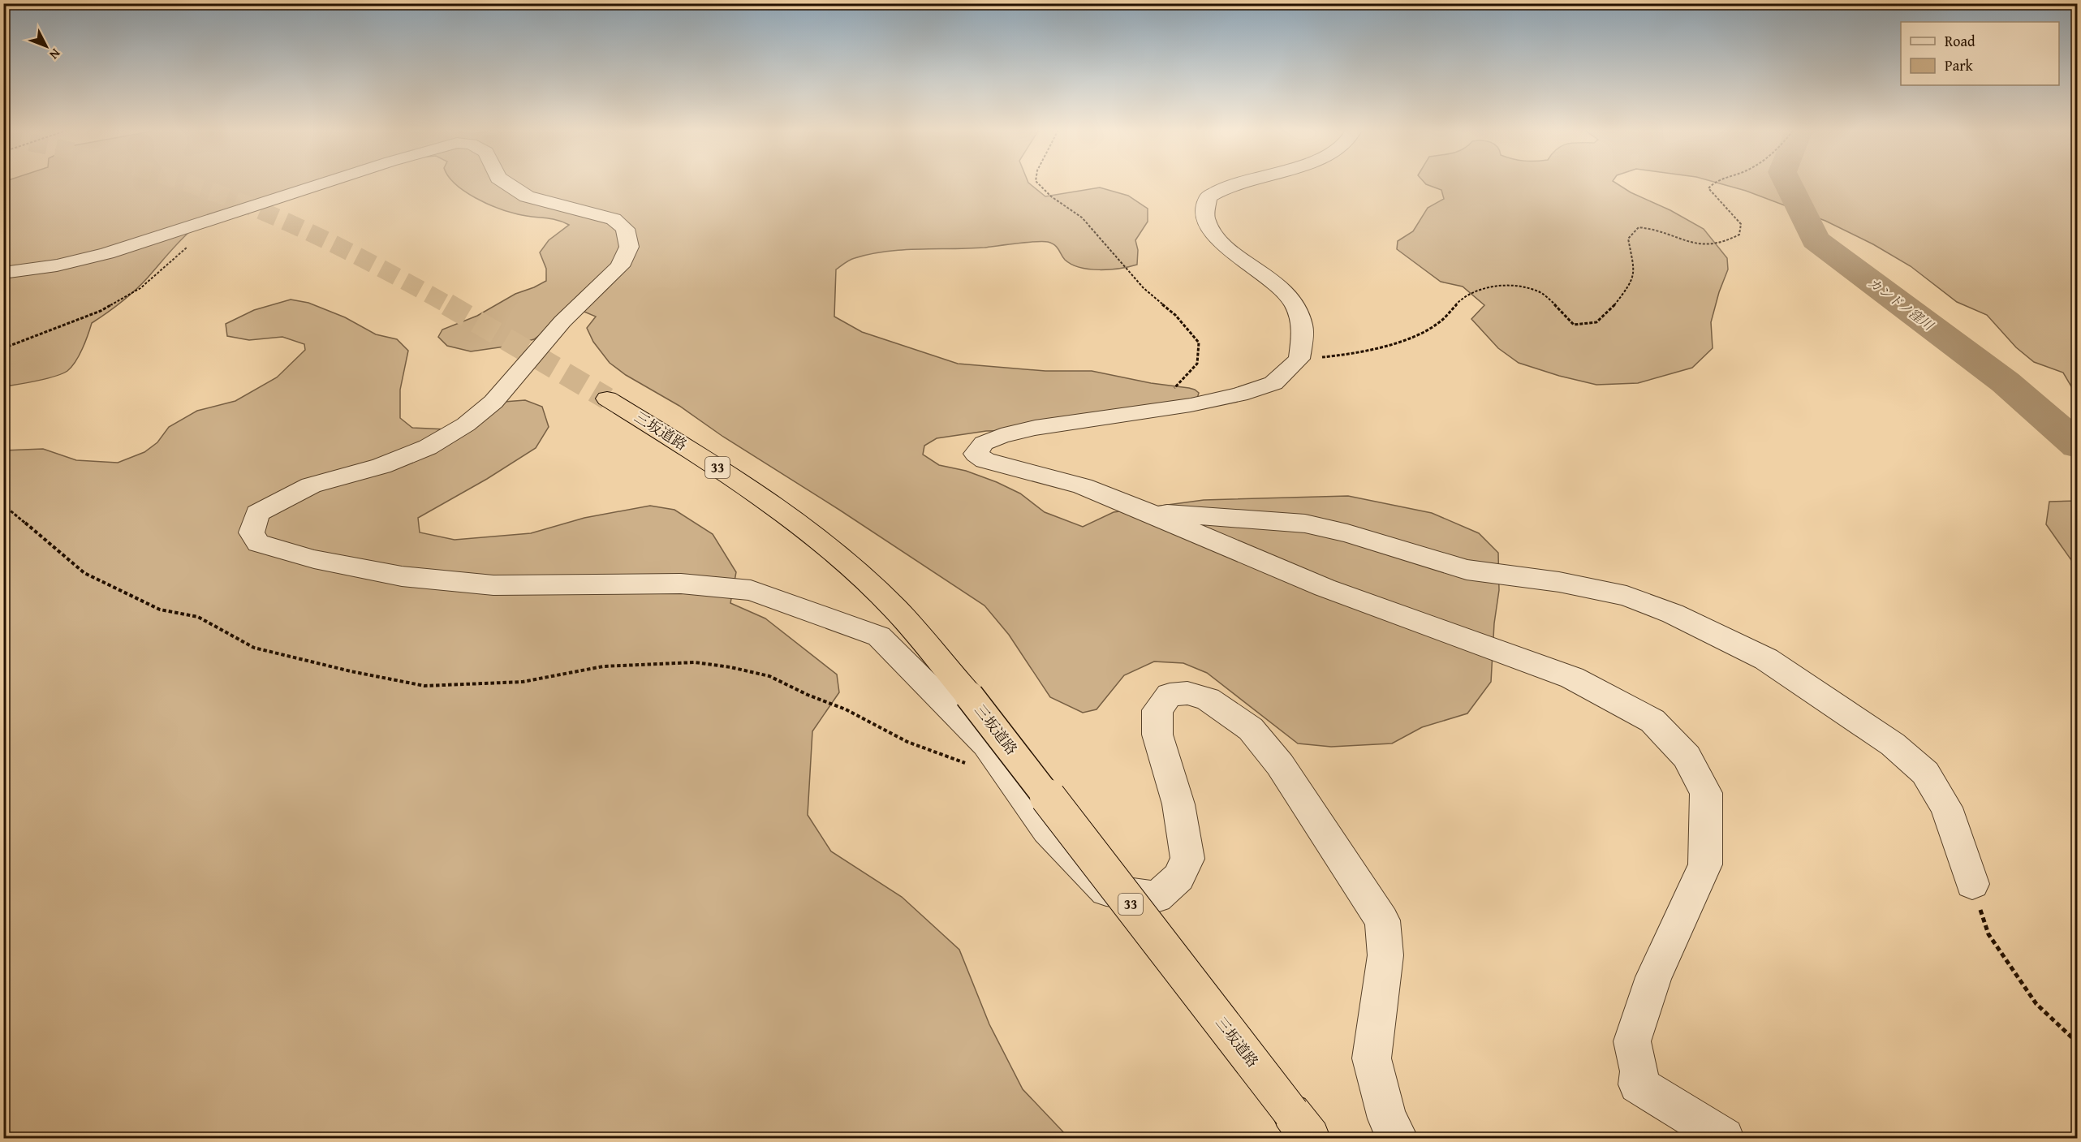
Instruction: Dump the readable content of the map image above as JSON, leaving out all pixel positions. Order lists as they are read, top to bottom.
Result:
{
  "streets": {
    "highway": ["三坂道路", "33"]
  },
  "water": ["カンドノ窪川"],
  "legend": ["Road", "Park"],
  "north": "bottom right"
}
